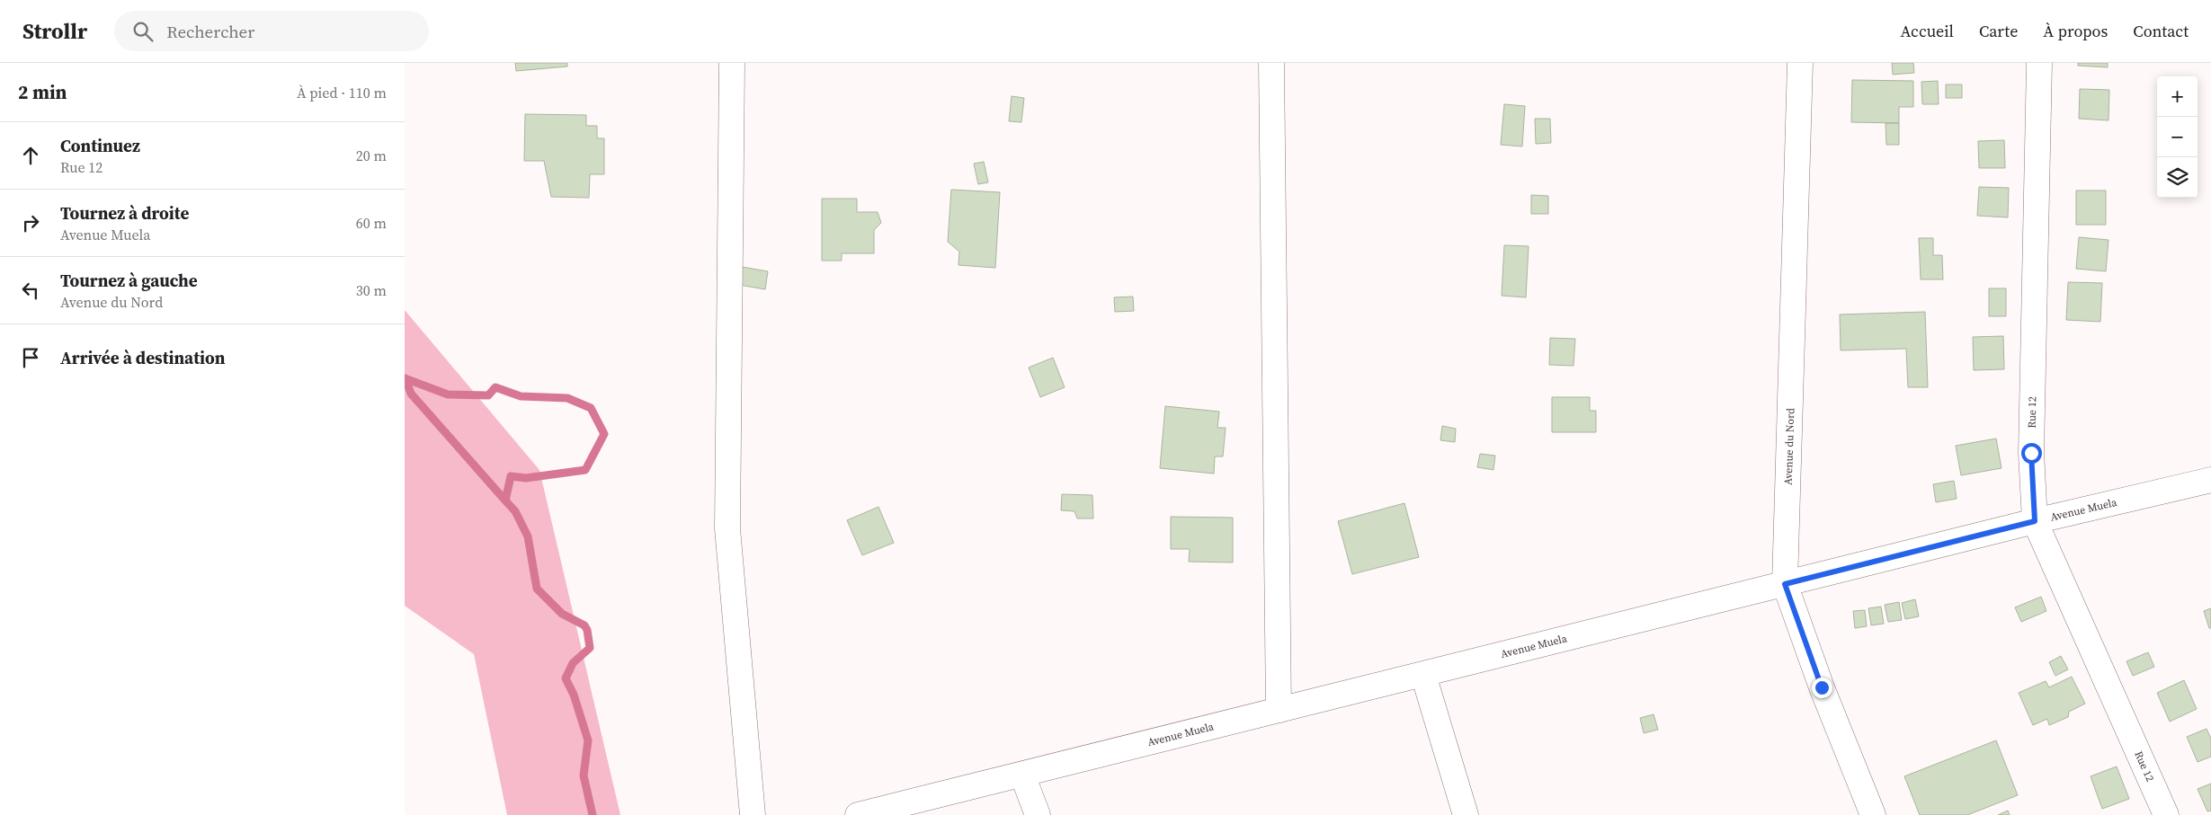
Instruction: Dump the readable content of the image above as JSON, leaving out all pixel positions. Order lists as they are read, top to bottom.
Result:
{
  "streets": {
    "street": ["Rue 12", "Avenue du Nord", "Avenue Muela"]
  },
  "crossings": [
    ["Rue 12", "Avenue Muela"],
    ["Avenue du Nord", "Avenue Muela"]
  ],
  "page": {
    "header": "Strollr",
    "search": "Rechercher",
    "nav": [
      "Accueil",
      "Carte",
      "À propos",
      "Contact"
    ],
    "heading": ["2 min", "À pied · 110 m"],
    "map_buttons": ["+", "−"],
    "list": [
      ["Continuez", "Rue 12", "20 m"],
      ["Tournez à droite", "Avenue Muela", "60 m"],
      ["Tournez à gauche", "Avenue du Nord", "30 m"],
      "Arrivée à destination"
    ]
  }
}
